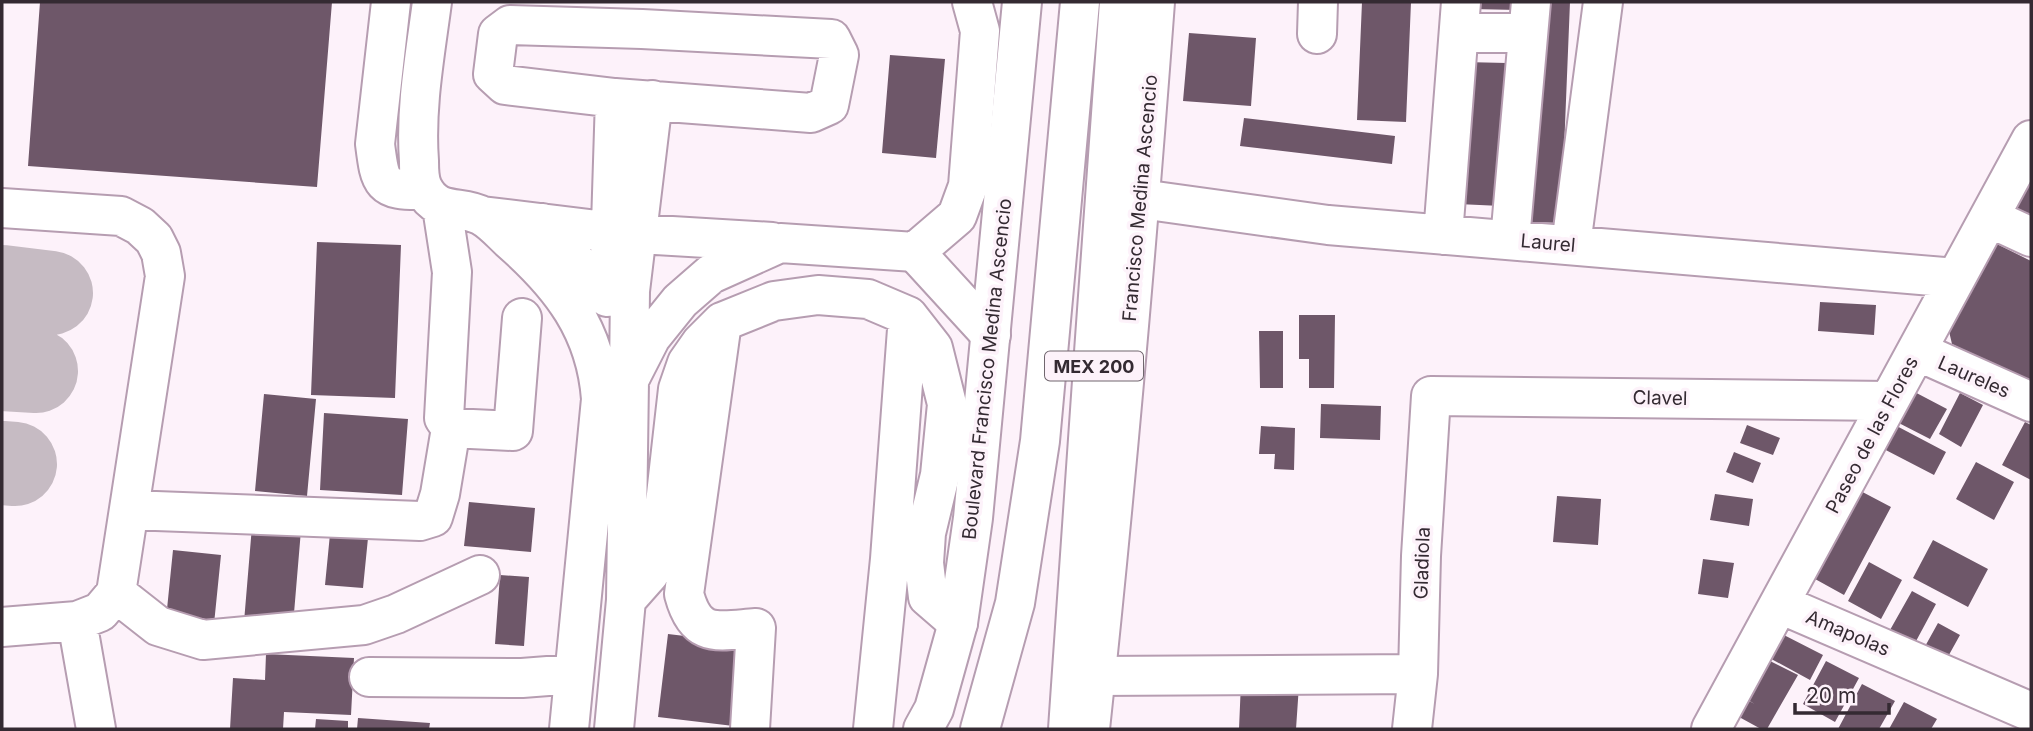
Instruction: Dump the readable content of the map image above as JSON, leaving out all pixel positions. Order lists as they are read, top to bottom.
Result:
{
  "streets": {
    "main road": [
      "Francisco Medina Ascencio",
      "Laurel",
      "MEX 200",
      "Boulevard Francisco Medina Ascencio",
      "Laureles",
      "Clavel",
      "Paseo de las Flores",
      "Gladiola",
      "Amapolas"
    ]
  },
  "crossings": [
    ["Francisco Medina Ascencio", "Laurel"],
    ["Laurel", "Paseo de las Flores"],
    ["Laureles", "Paseo de las Flores"],
    ["Clavel", "Paseo de las Flores"],
    ["Clavel", "Gladiola"],
    ["Paseo de las Flores", "Amapolas"]
  ],
  "scale_bar": "20 m"
}
